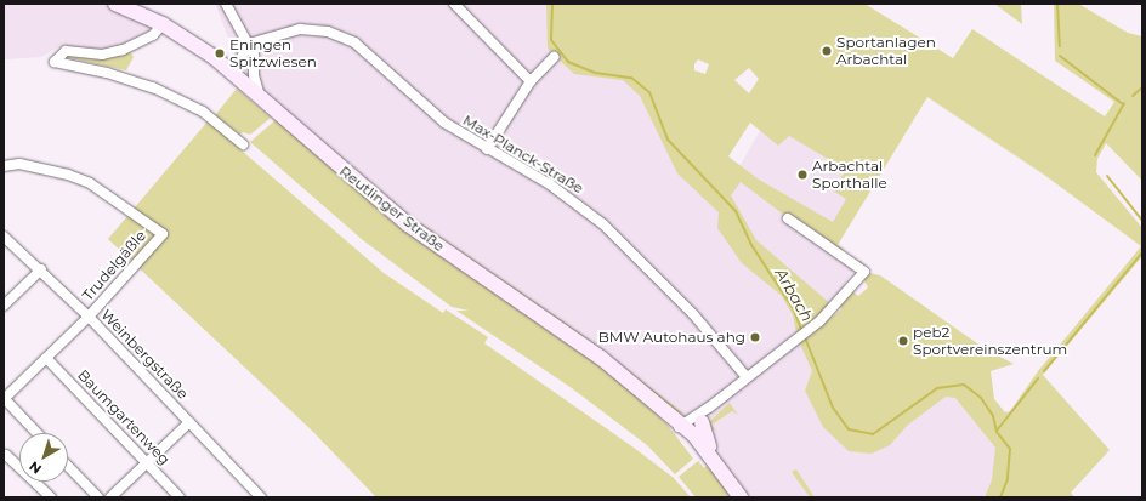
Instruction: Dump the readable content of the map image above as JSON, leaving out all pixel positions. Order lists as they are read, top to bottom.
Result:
{
  "streets": {
    "main road": ["Reutlinger Straße"],
    "street": [
      "Max-Planck-Straße",
      "Trudelgäßle",
      "Weinbergstraße",
      "Baumgartenweg"
    ]
  },
  "crossings": [
    ["Trudelgäßle", "Weinbergstraße"],
    ["Trudelgäßle", "Baumgartenweg"]
  ],
  "water": ["Arbach"],
  "places": [
    "Sportanlagen Arbachtal",
    "Eningen Spitzwiesen",
    "Arbachtal Sporthalle",
    "BMW Autohaus ahg",
    "peb2 Sportvereinszentrum"
  ],
  "north": "bottom left"
}
